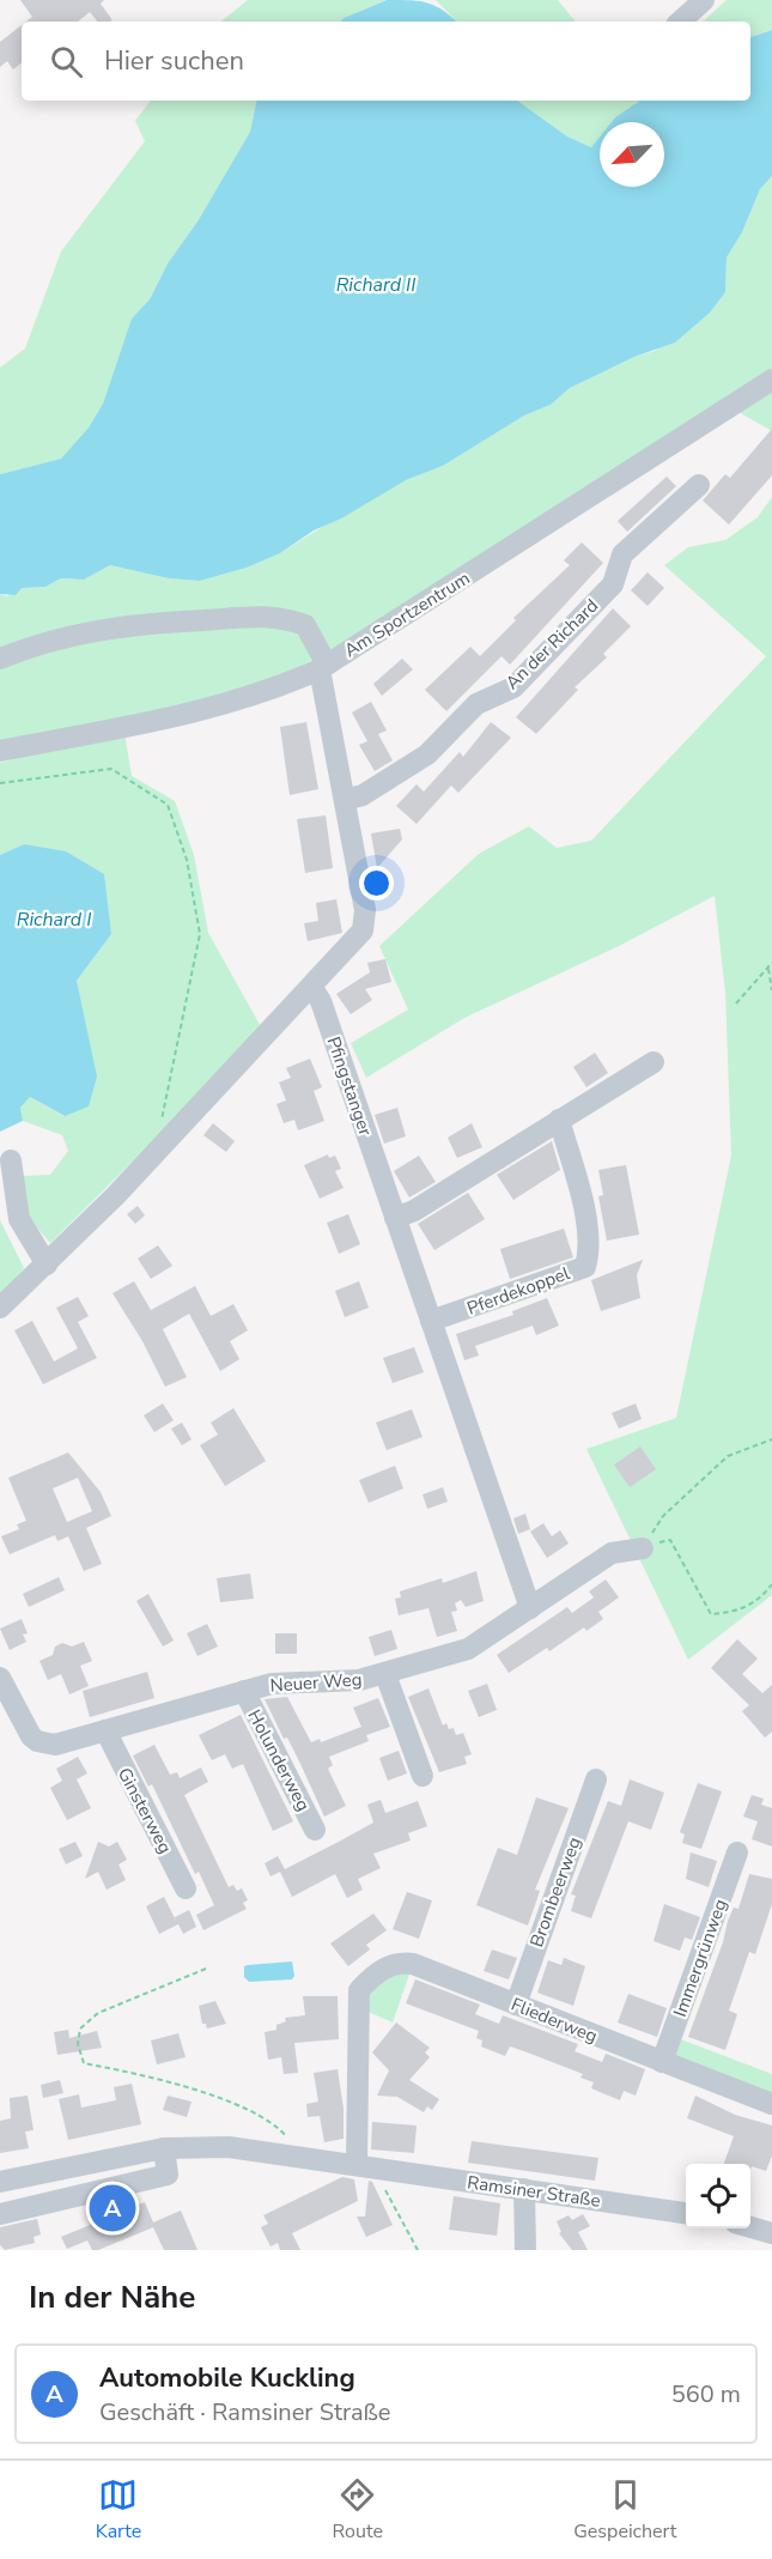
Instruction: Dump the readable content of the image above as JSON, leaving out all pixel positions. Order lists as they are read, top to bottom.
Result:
{
  "streets": {
    "street": [
      "Am Sportzentrum",
      "An der Richard",
      "Pfingstanger",
      "Pferdekoppel",
      "Neuer Weg",
      "Holunderweg",
      "Ginsterweg",
      "Brombeerweg",
      "Immergrünweg",
      "Fliederweg",
      "Ramsiner Straße"
    ]
  },
  "crossings": [
    ["Pfingstanger", "Pferdekoppel"],
    ["Pfingstanger", "Neuer Weg"],
    ["Neuer Weg", "Holunderweg"],
    ["Neuer Weg", "Ginsterweg"],
    ["Brombeerweg", "Fliederweg"],
    ["Immergrünweg", "Fliederweg"],
    ["Fliederweg", "Ramsiner Straße"]
  ],
  "water": ["Richard II", "Richard I"],
  "north": "bottom left",
  "page": {
    "search": "Hier suchen",
    "pins": "A",
    "heading": "In der Nähe",
    "list": [
      {
        "mark": "A",
        "name": "Automobile Kuckling",
        "note": "Geschäft · Ramsiner Straße",
        "value": "560 m"
      }
    ],
    "nav": ["Karte", "Route", "Gespeichert"]
  }
}
